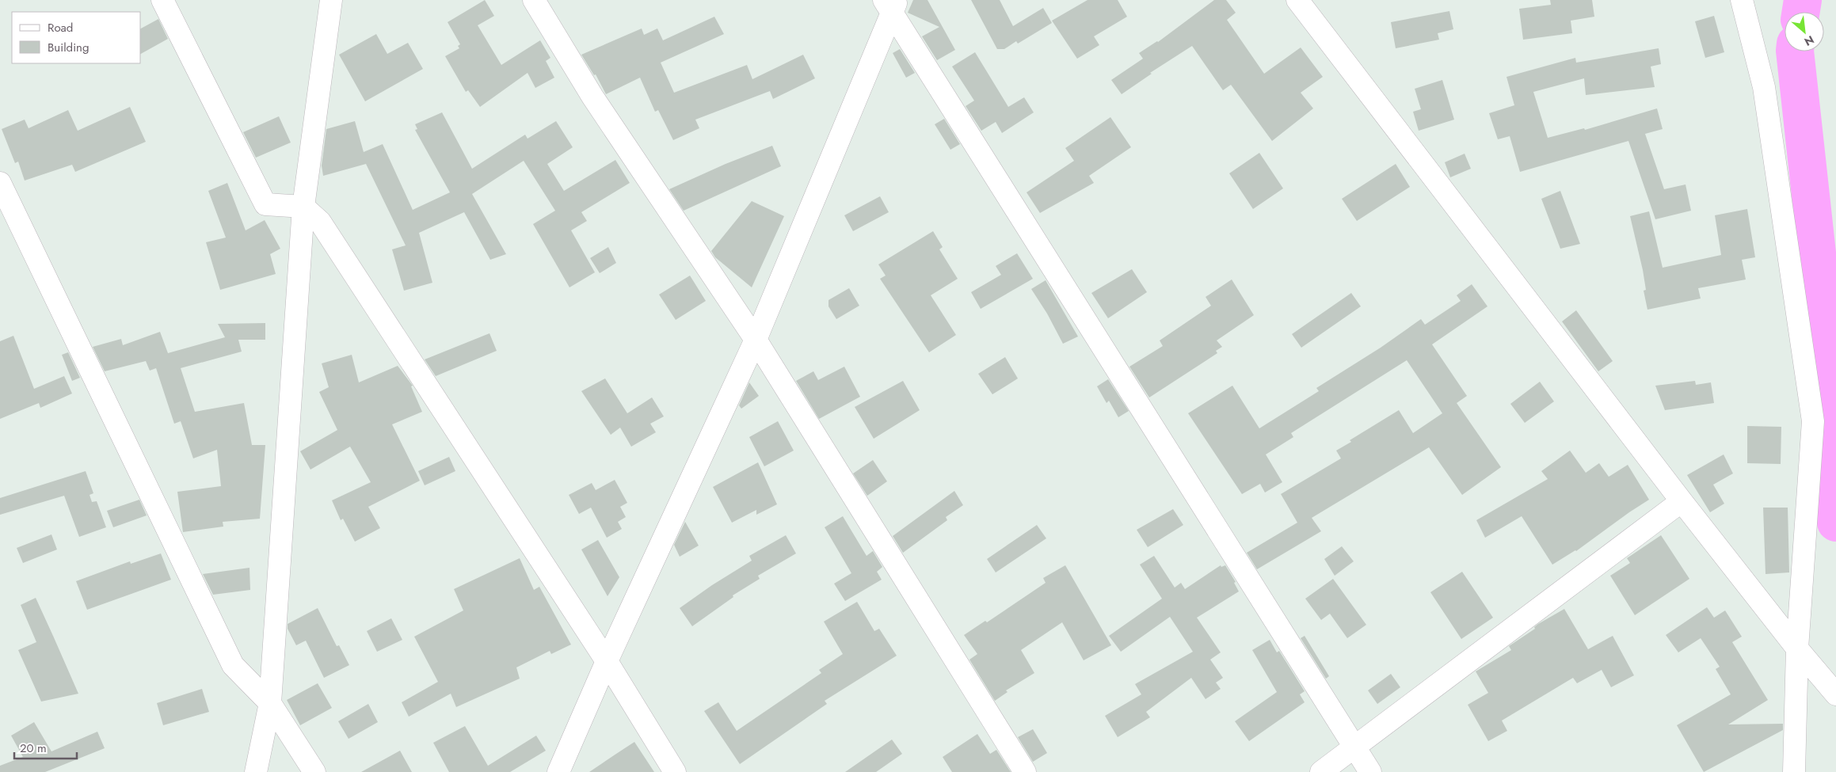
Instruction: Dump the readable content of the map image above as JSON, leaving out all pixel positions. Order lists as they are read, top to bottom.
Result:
{
  "legend": ["Road", "Building"],
  "scale_bar": "20 m",
  "north": "bottom right"
}
